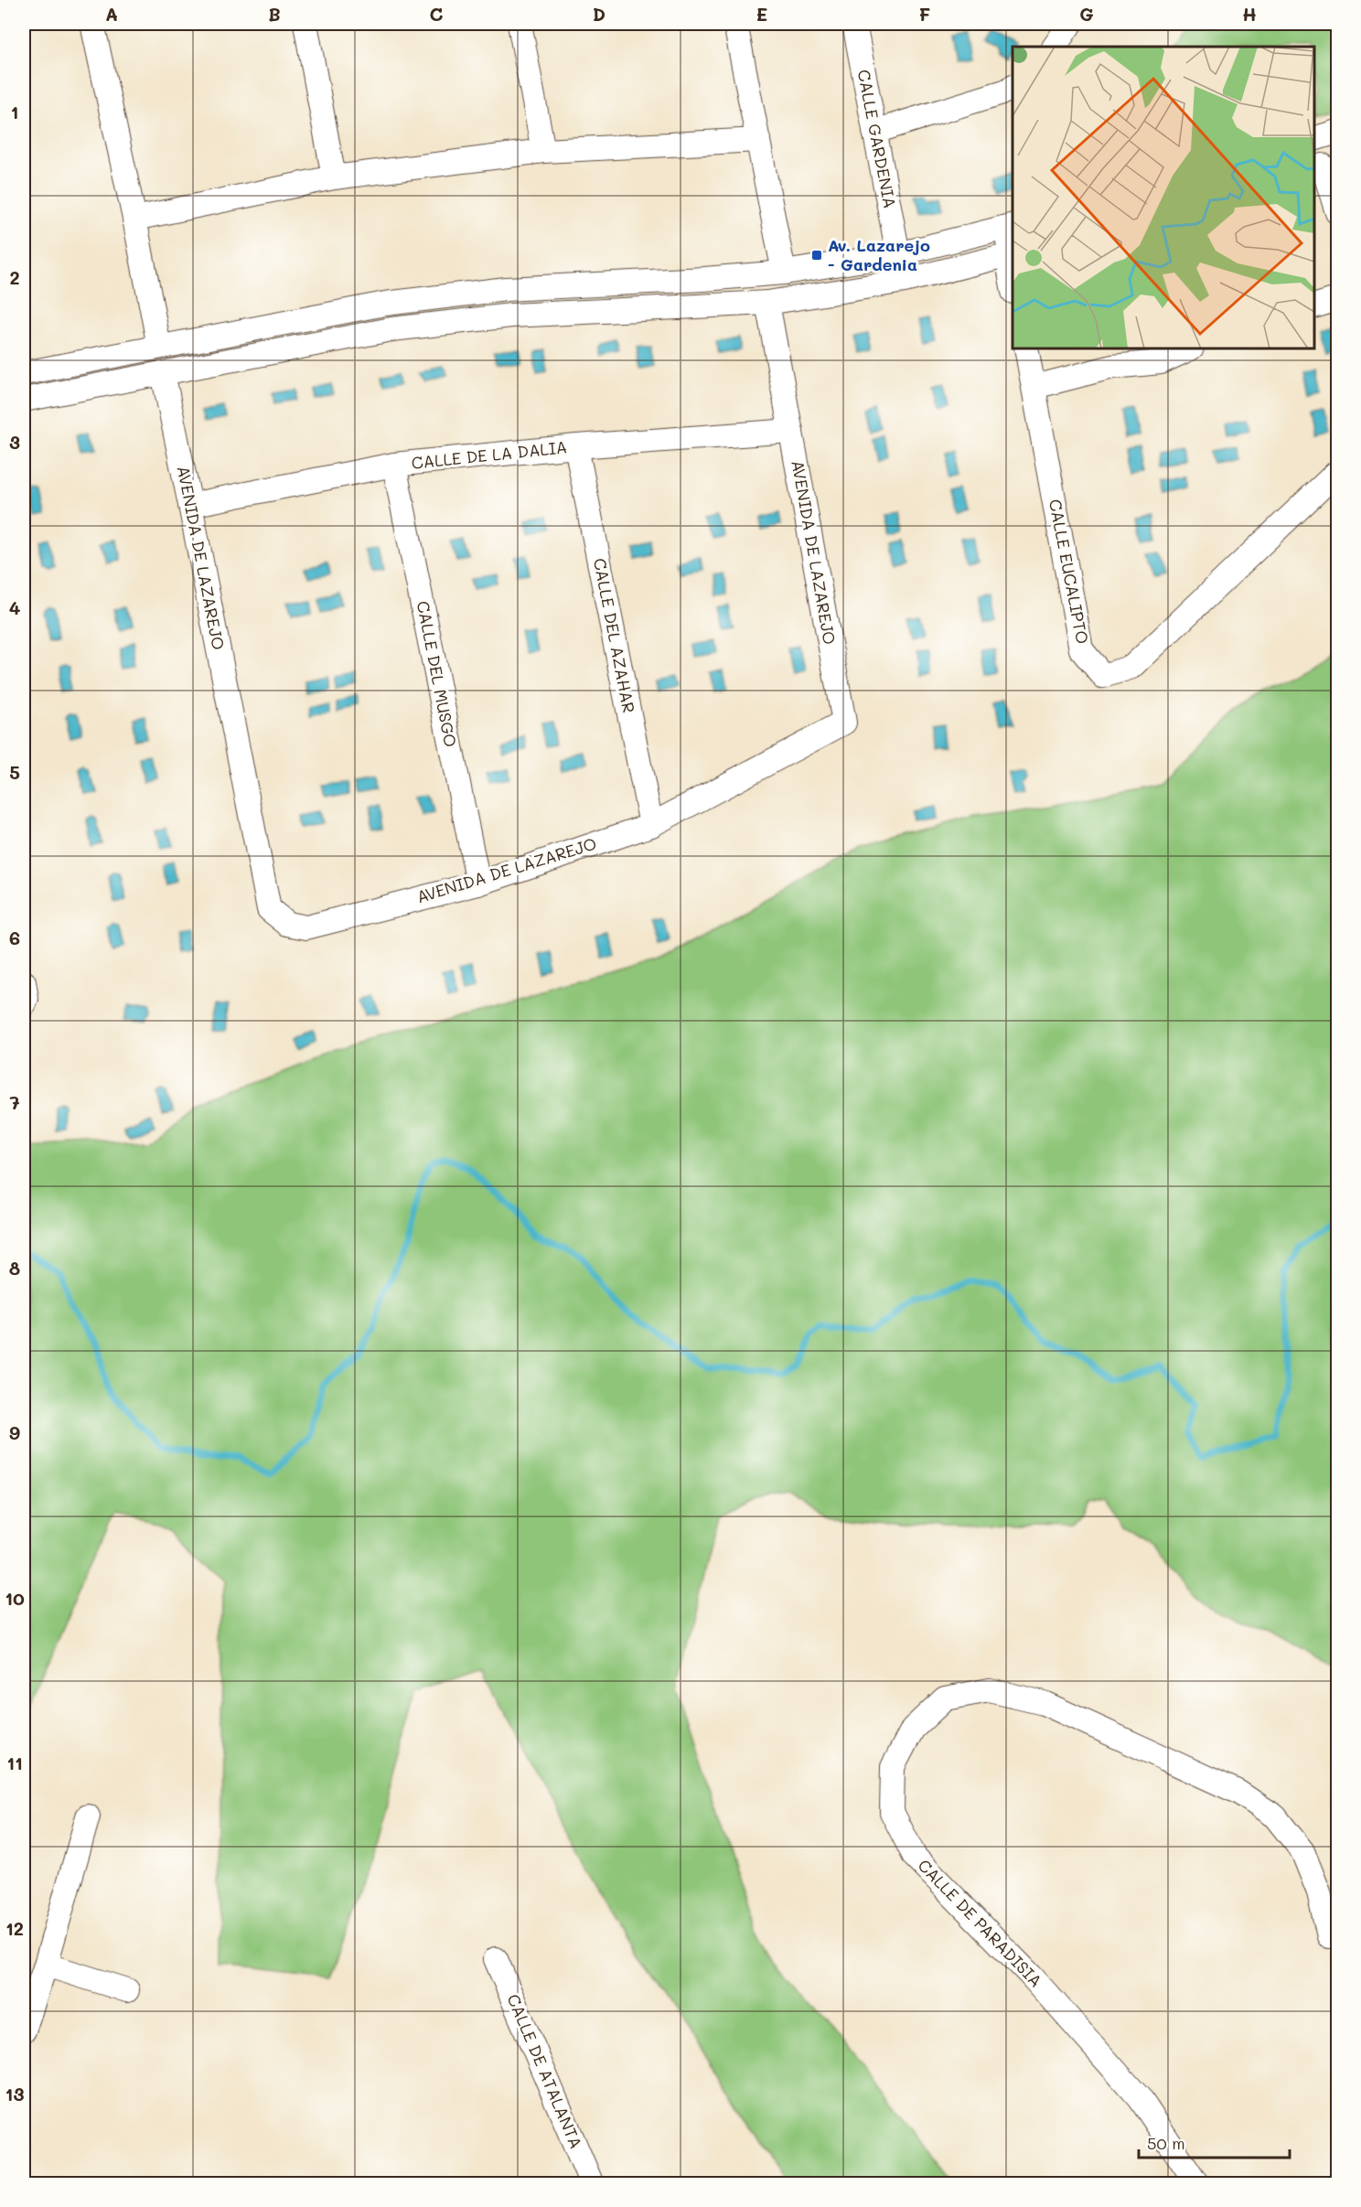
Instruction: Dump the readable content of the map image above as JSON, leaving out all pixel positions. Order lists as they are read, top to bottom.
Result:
{
  "streets": {
    "street": [
      "CALLE GARDENIA",
      "CALLE DE LA DALIA",
      "AVENIDA DE LAZAREJO",
      "CALLE EUCALIPTO",
      "CALLE DEL AZAHAR",
      "CALLE DEL MUSGO",
      "CALLE DE PARADISIA",
      "CALLE DE ATALANTA"
    ]
  },
  "crossings": [
    ["CALLE DE LA DALIA", "AVENIDA DE LAZAREJO"],
    ["CALLE DE LA DALIA", "CALLE DEL AZAHAR"],
    ["CALLE DE LA DALIA", "CALLE DEL MUSGO"],
    ["AVENIDA DE LAZAREJO", "CALLE DEL AZAHAR"],
    ["AVENIDA DE LAZAREJO", "CALLE DEL MUSGO"]
  ],
  "places": {
    "transit": ["Av. Lazarejo - Gardenia"]
  },
  "scale_bar": "50 m",
  "grid": {
    "columns": [
      "A",
      "B",
      "C",
      "D",
      "E",
      "F",
      "G",
      "H"
    ],
    "rows": [
      "1",
      "2",
      "3",
      "4",
      "5",
      "6",
      "7",
      "8",
      "9",
      "10",
      "11",
      "12",
      "13"
    ]
  }
}
